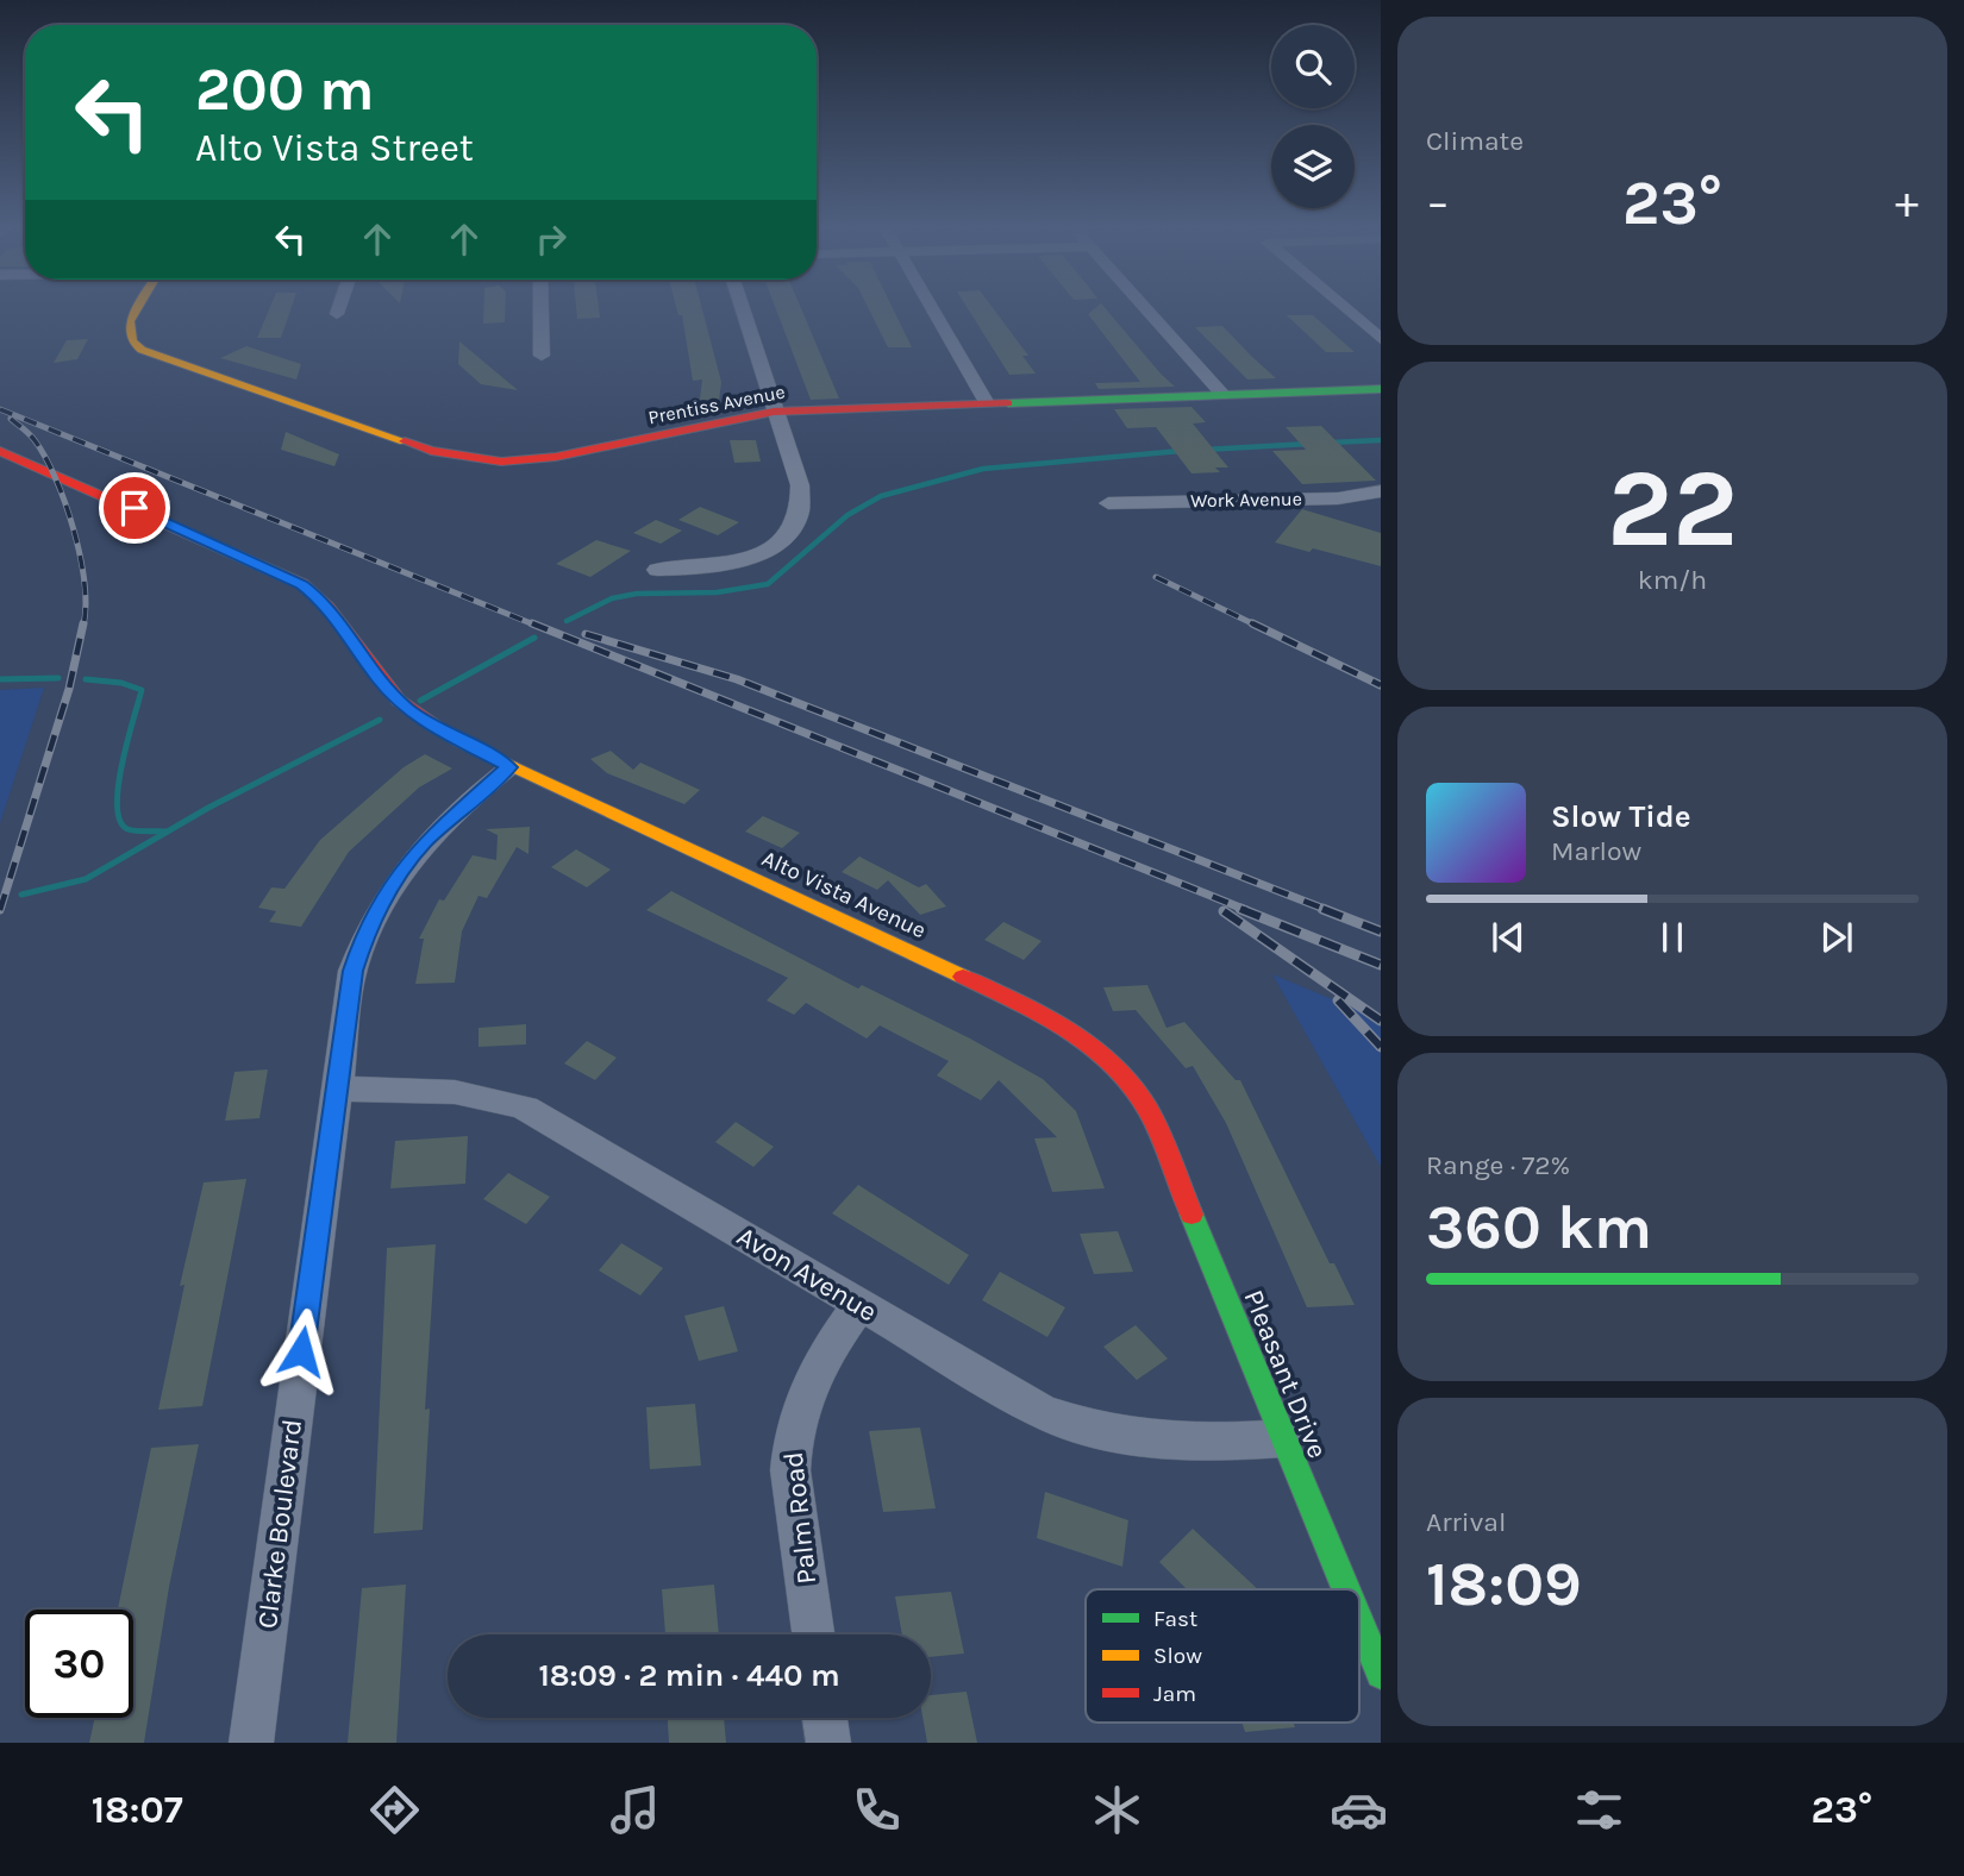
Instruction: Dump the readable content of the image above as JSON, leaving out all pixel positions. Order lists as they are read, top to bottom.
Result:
{
  "streets": {
    "street": [
      "Prentiss Avenue",
      "Work Avenue",
      "Alto Vista Avenue",
      "Avon Avenue",
      "Pleasant Drive",
      "Palm Road",
      "Clarke Boulevard"
    ]
  },
  "crossings": [
    ["Alto Vista Avenue", "Pleasant Drive"],
    ["Alto Vista Avenue", "Clarke Boulevard"],
    ["Avon Avenue", "Pleasant Drive"],
    ["Avon Avenue", "Palm Road"],
    ["Avon Avenue", "Clarke Boulevard"]
  ],
  "legend": ["Fast", "Slow", "Jam"],
  "page": {
    "tile": [
      "Climate",
      ["22", "km/h"],
      ["Range · 72%", "360 km"],
      ["Arrival", "18:09"]
    ],
    "turn": ["200 m", "Alto Vista Street"],
    "heat": ["−", "23°", "+"],
    "song": ["Slow Tide", "Marlow"],
    "limit": "30",
    "trip": "18:09 · 2 min · 440 m",
    "tabs": ["18:07", "23°"]
  }
}
